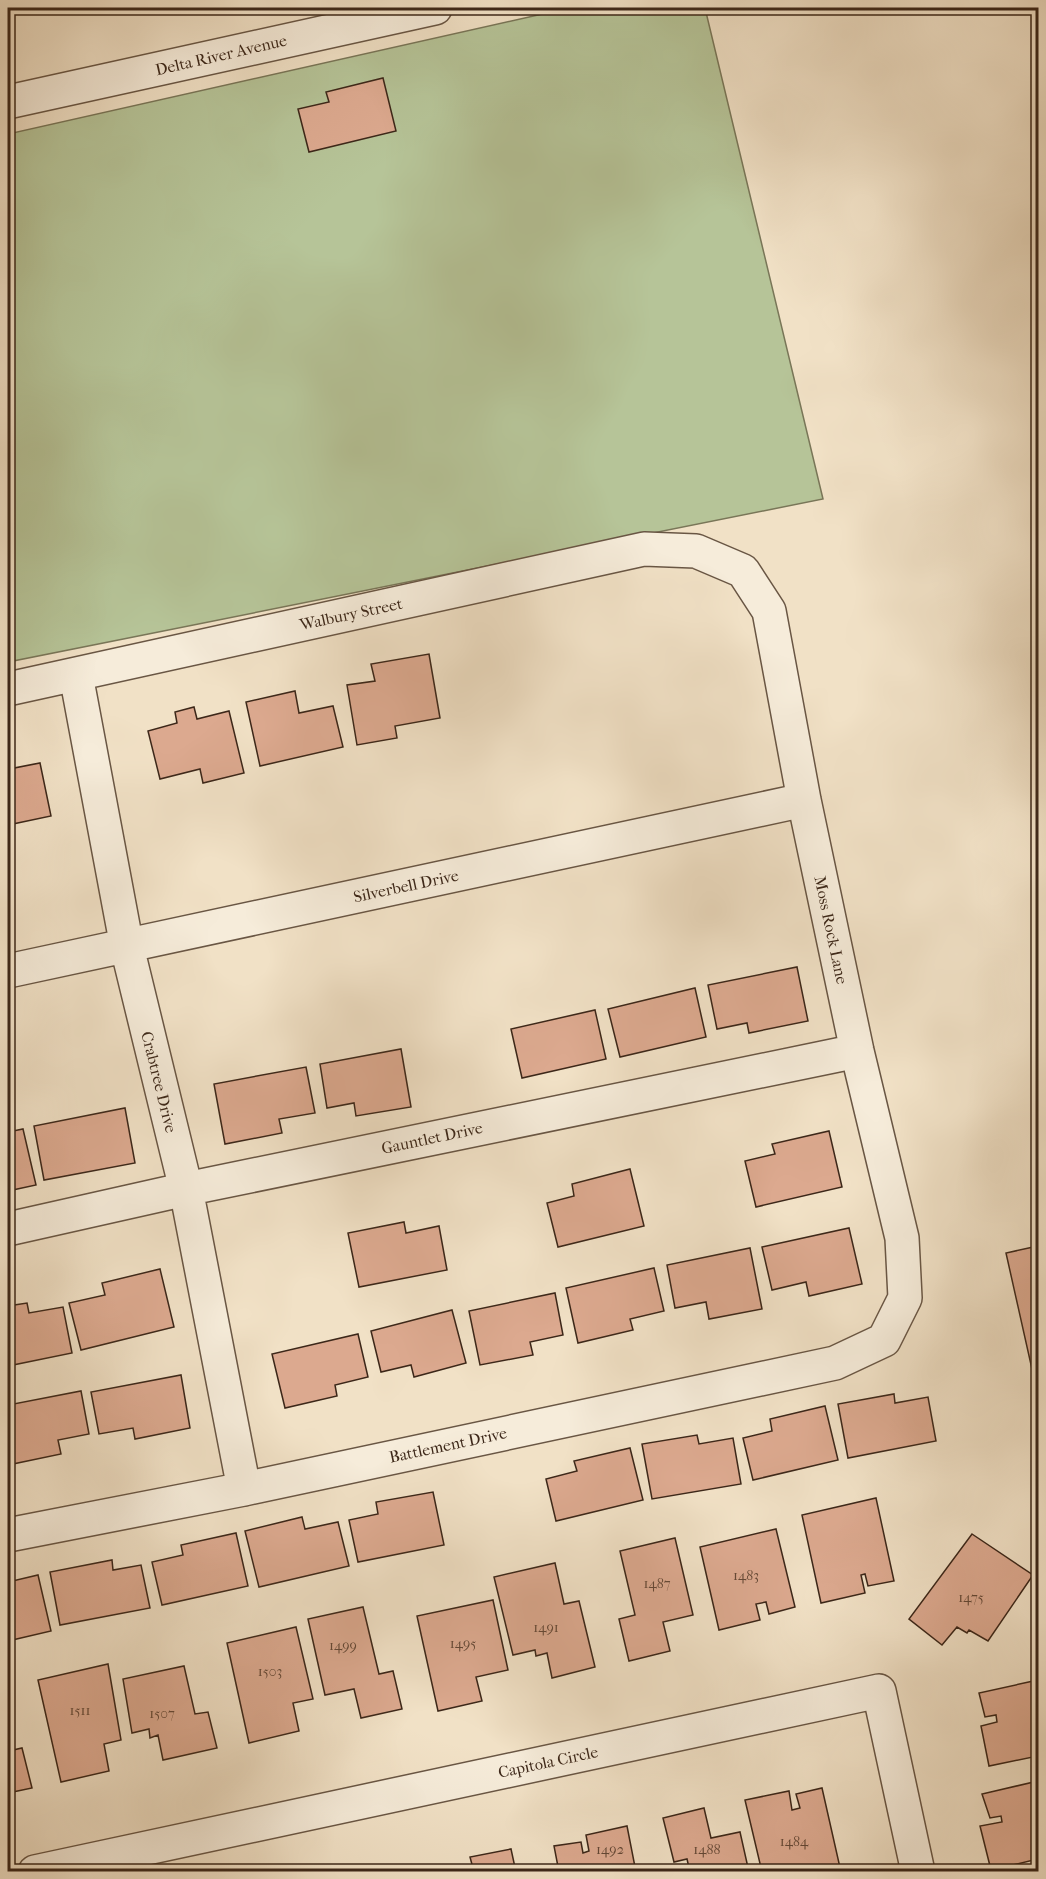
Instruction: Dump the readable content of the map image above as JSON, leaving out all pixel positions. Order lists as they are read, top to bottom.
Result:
{
  "streets": {
    "street": [
      "Delta River Avenue",
      "Walbury Street",
      "Silverbell Drive",
      "Moss Rock Lane",
      "Crabtree Drive",
      "Gauntlet Drive",
      "Battlement Drive",
      "Capitola Circle"
    ]
  },
  "crossings": [
    ["Walbury Street", "Moss Rock Lane"],
    ["Walbury Street", "Crabtree Drive"],
    ["Silverbell Drive", "Moss Rock Lane"],
    ["Silverbell Drive", "Crabtree Drive"],
    ["Moss Rock Lane", "Gauntlet Drive"],
    ["Moss Rock Lane", "Battlement Drive"],
    ["Crabtree Drive", "Gauntlet Drive"],
    ["Crabtree Drive", "Battlement Drive"]
  ],
  "house_numbers": [
    "1483",
    "1487",
    "1475",
    "1491",
    "1495",
    "1499",
    "1503",
    "1511",
    "1507",
    "1484",
    "1492",
    "1488"
  ]
}
